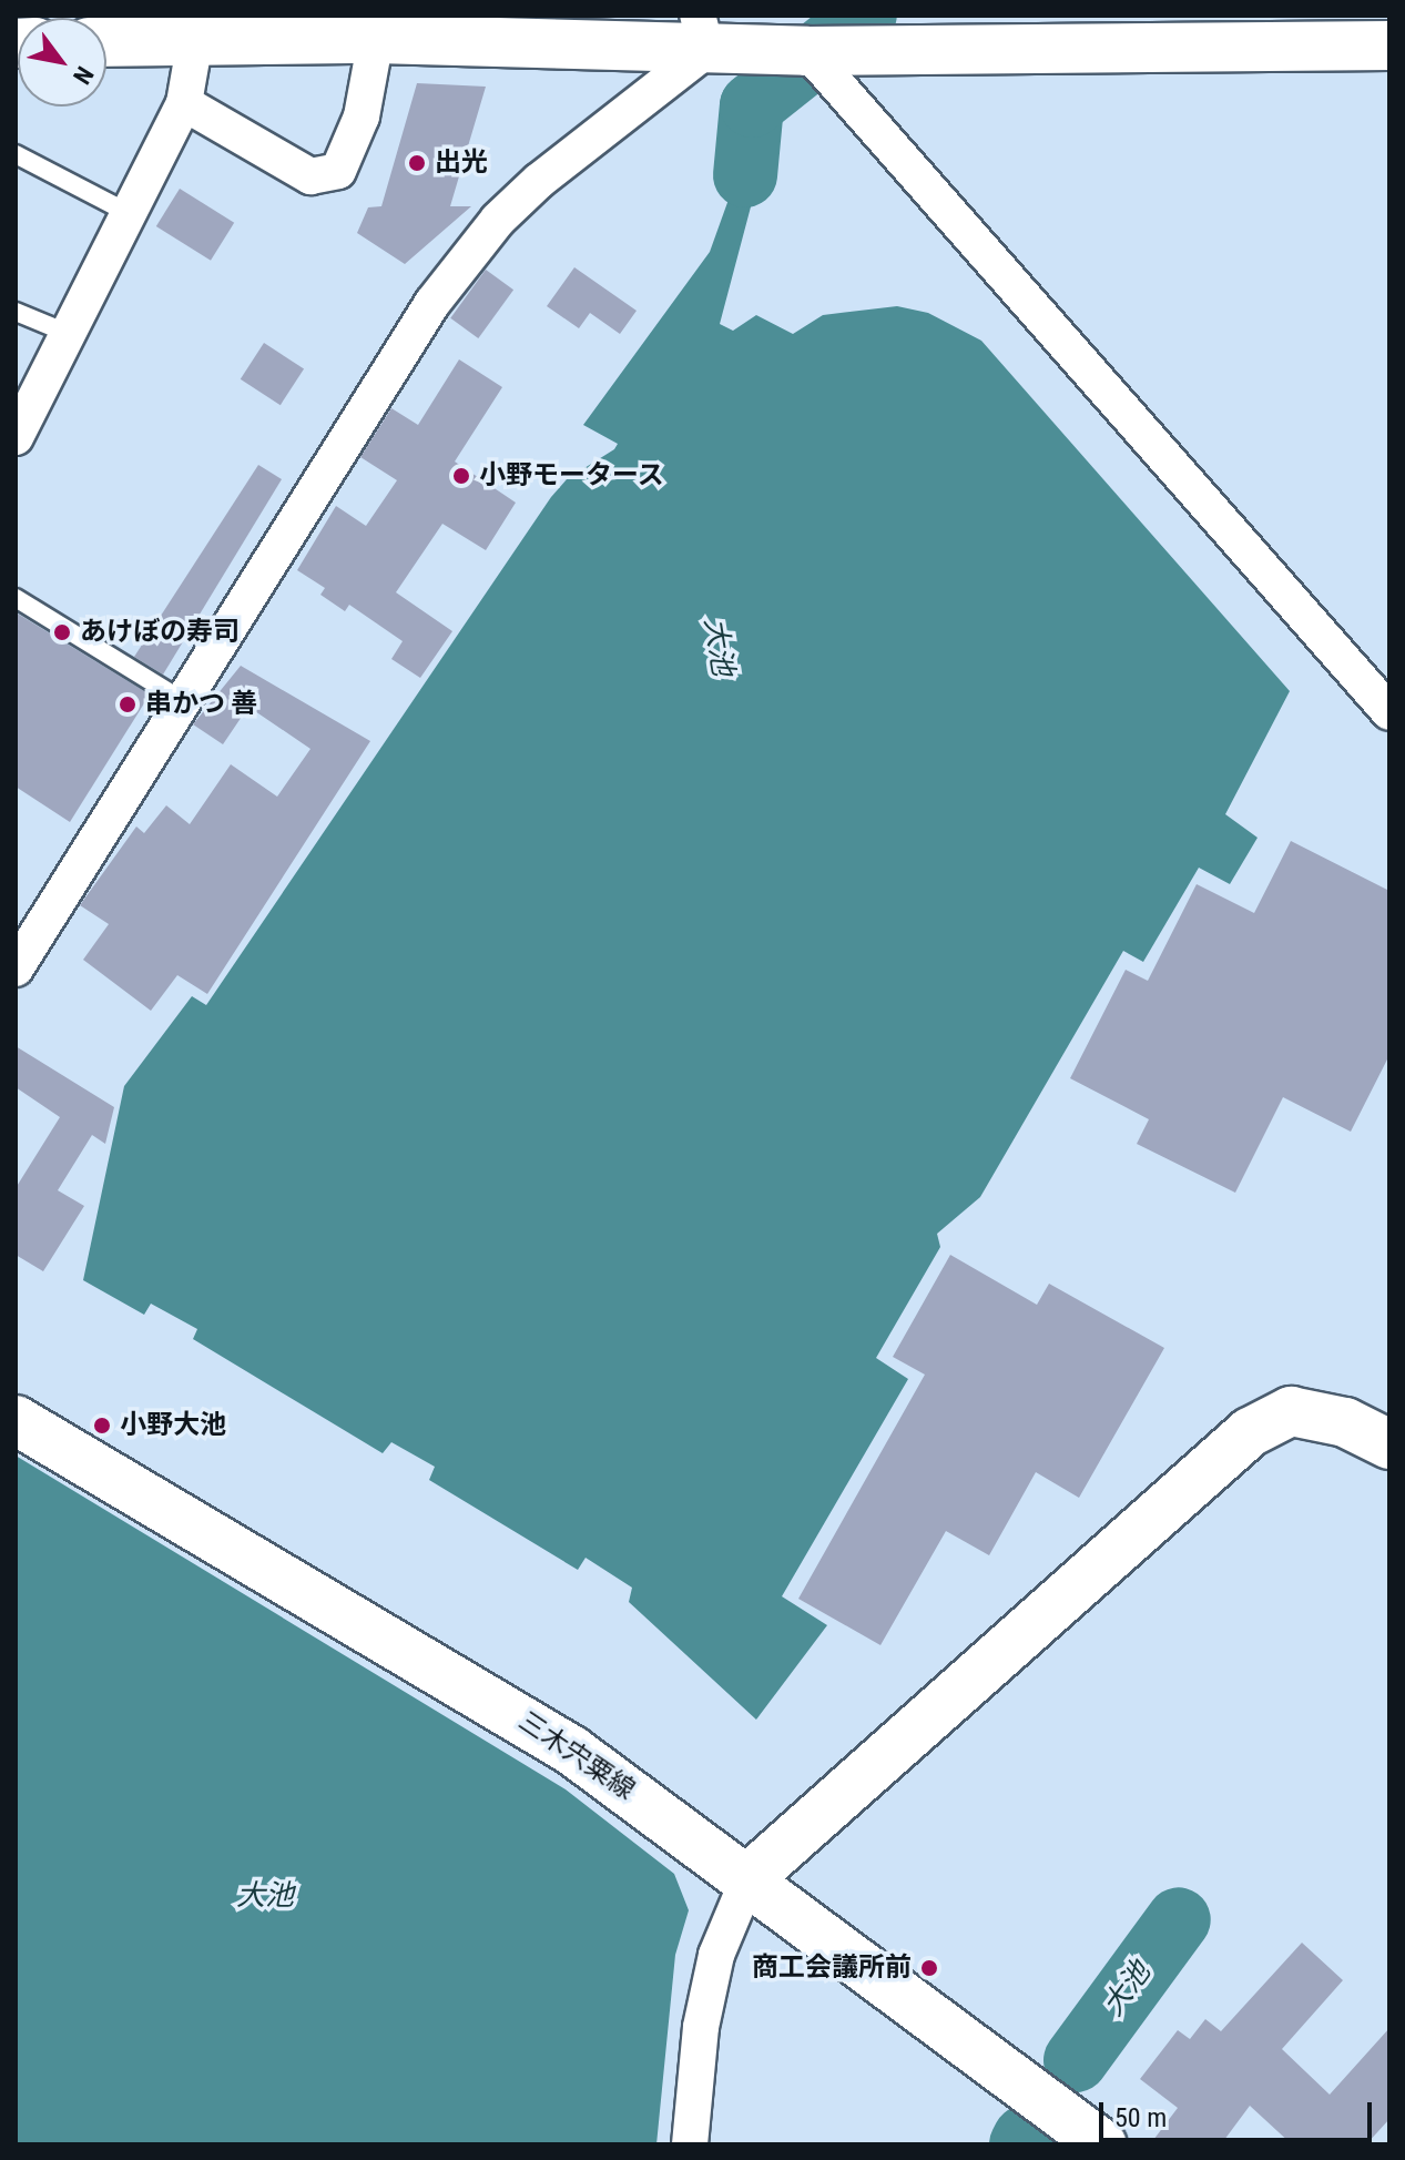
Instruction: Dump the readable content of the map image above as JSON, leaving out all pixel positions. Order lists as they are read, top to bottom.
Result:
{
  "streets": {
    "street": ["三木宍粟線"]
  },
  "water": ["大池"],
  "places": [
    "出光",
    "小野モータース",
    "あけぼの寿司",
    "串かつ 善",
    "小野大池",
    "商工会議所前"
  ],
  "scale_bar": "50 m",
  "north": "bottom right"
}
